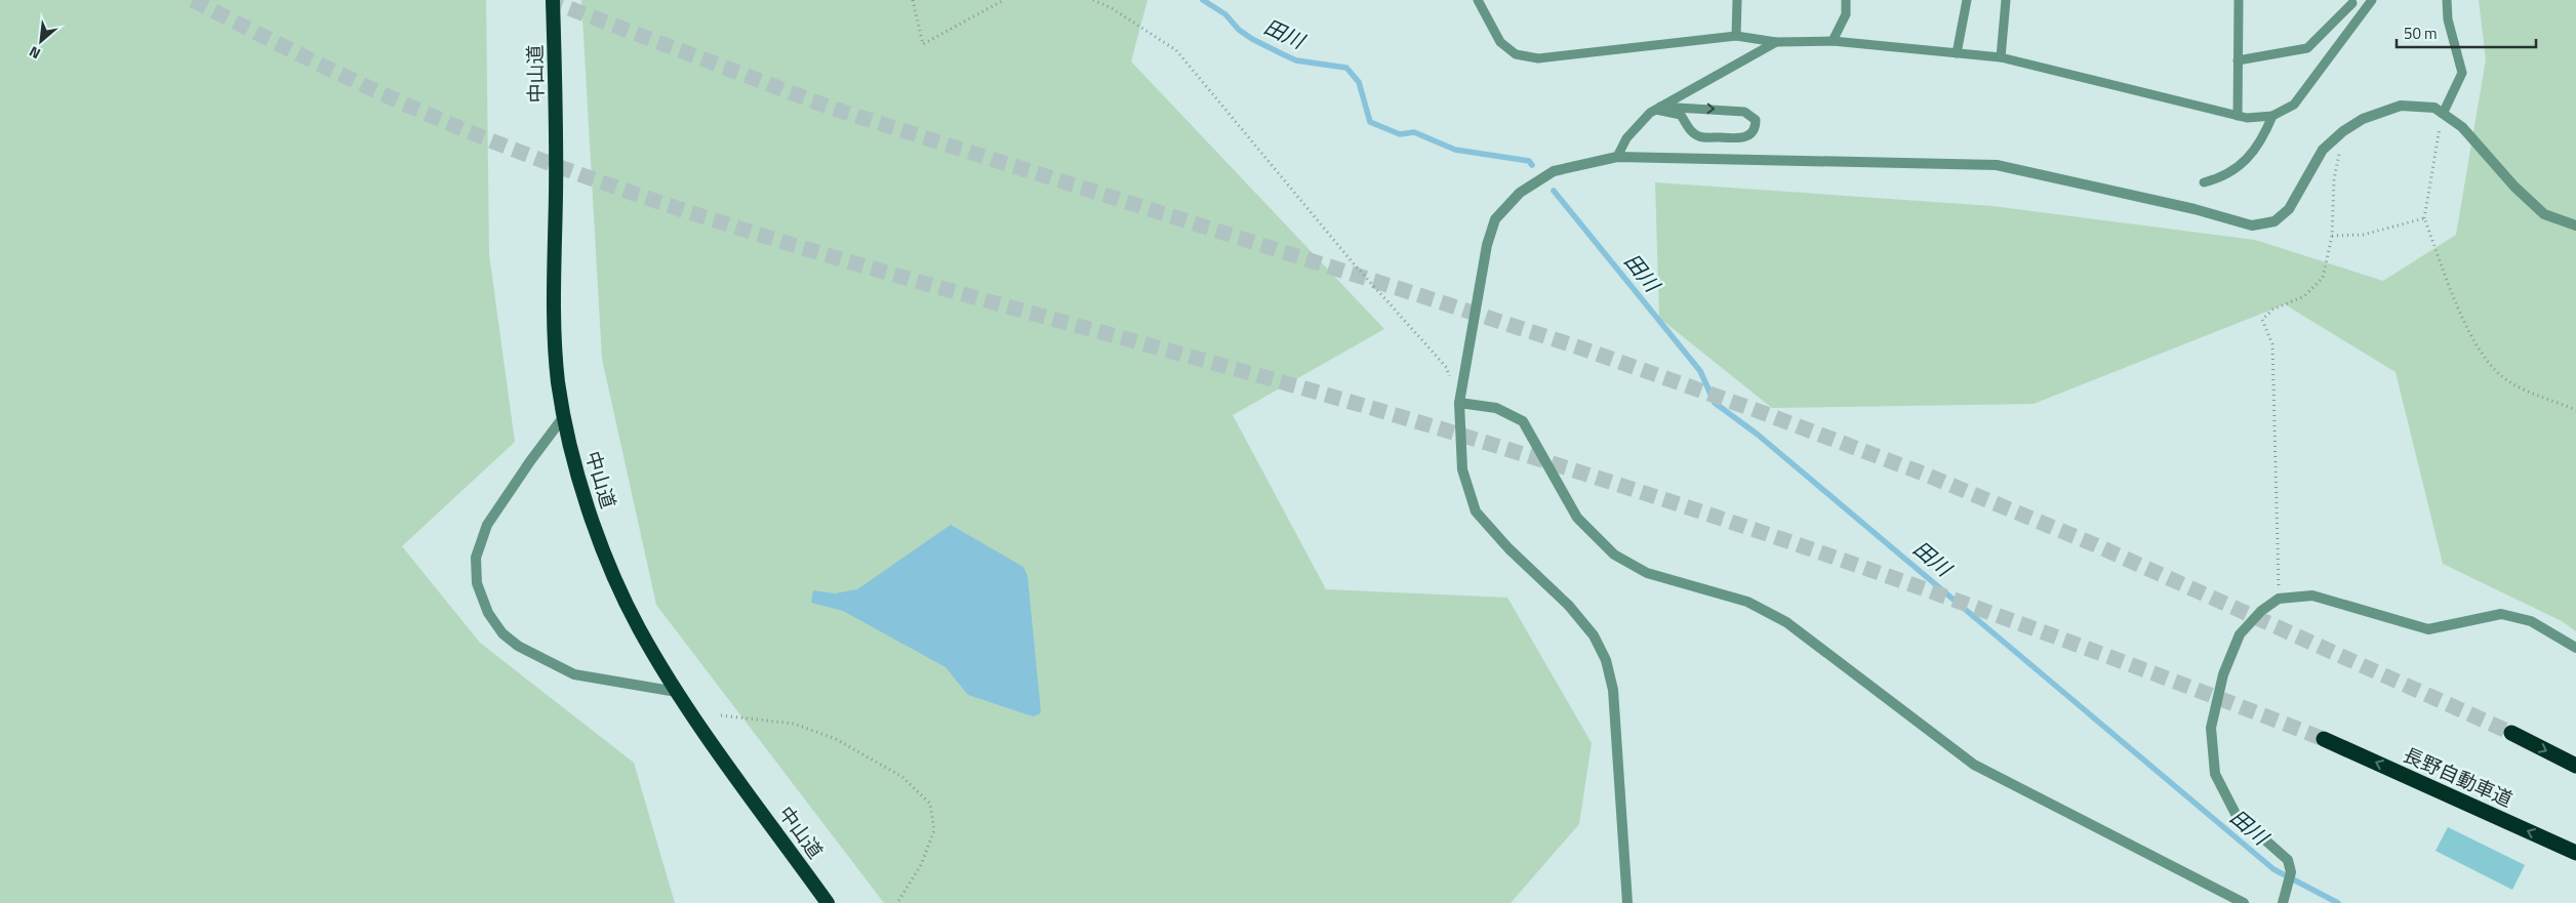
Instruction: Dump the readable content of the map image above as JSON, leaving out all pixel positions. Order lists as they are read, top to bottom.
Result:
{
  "streets": {
    "highway": ["中山道", "長野自動車道"]
  },
  "one_way": ["長野自動車道"],
  "water": ["田川"],
  "scale_bar": "50 m",
  "north": "bottom left"
}
